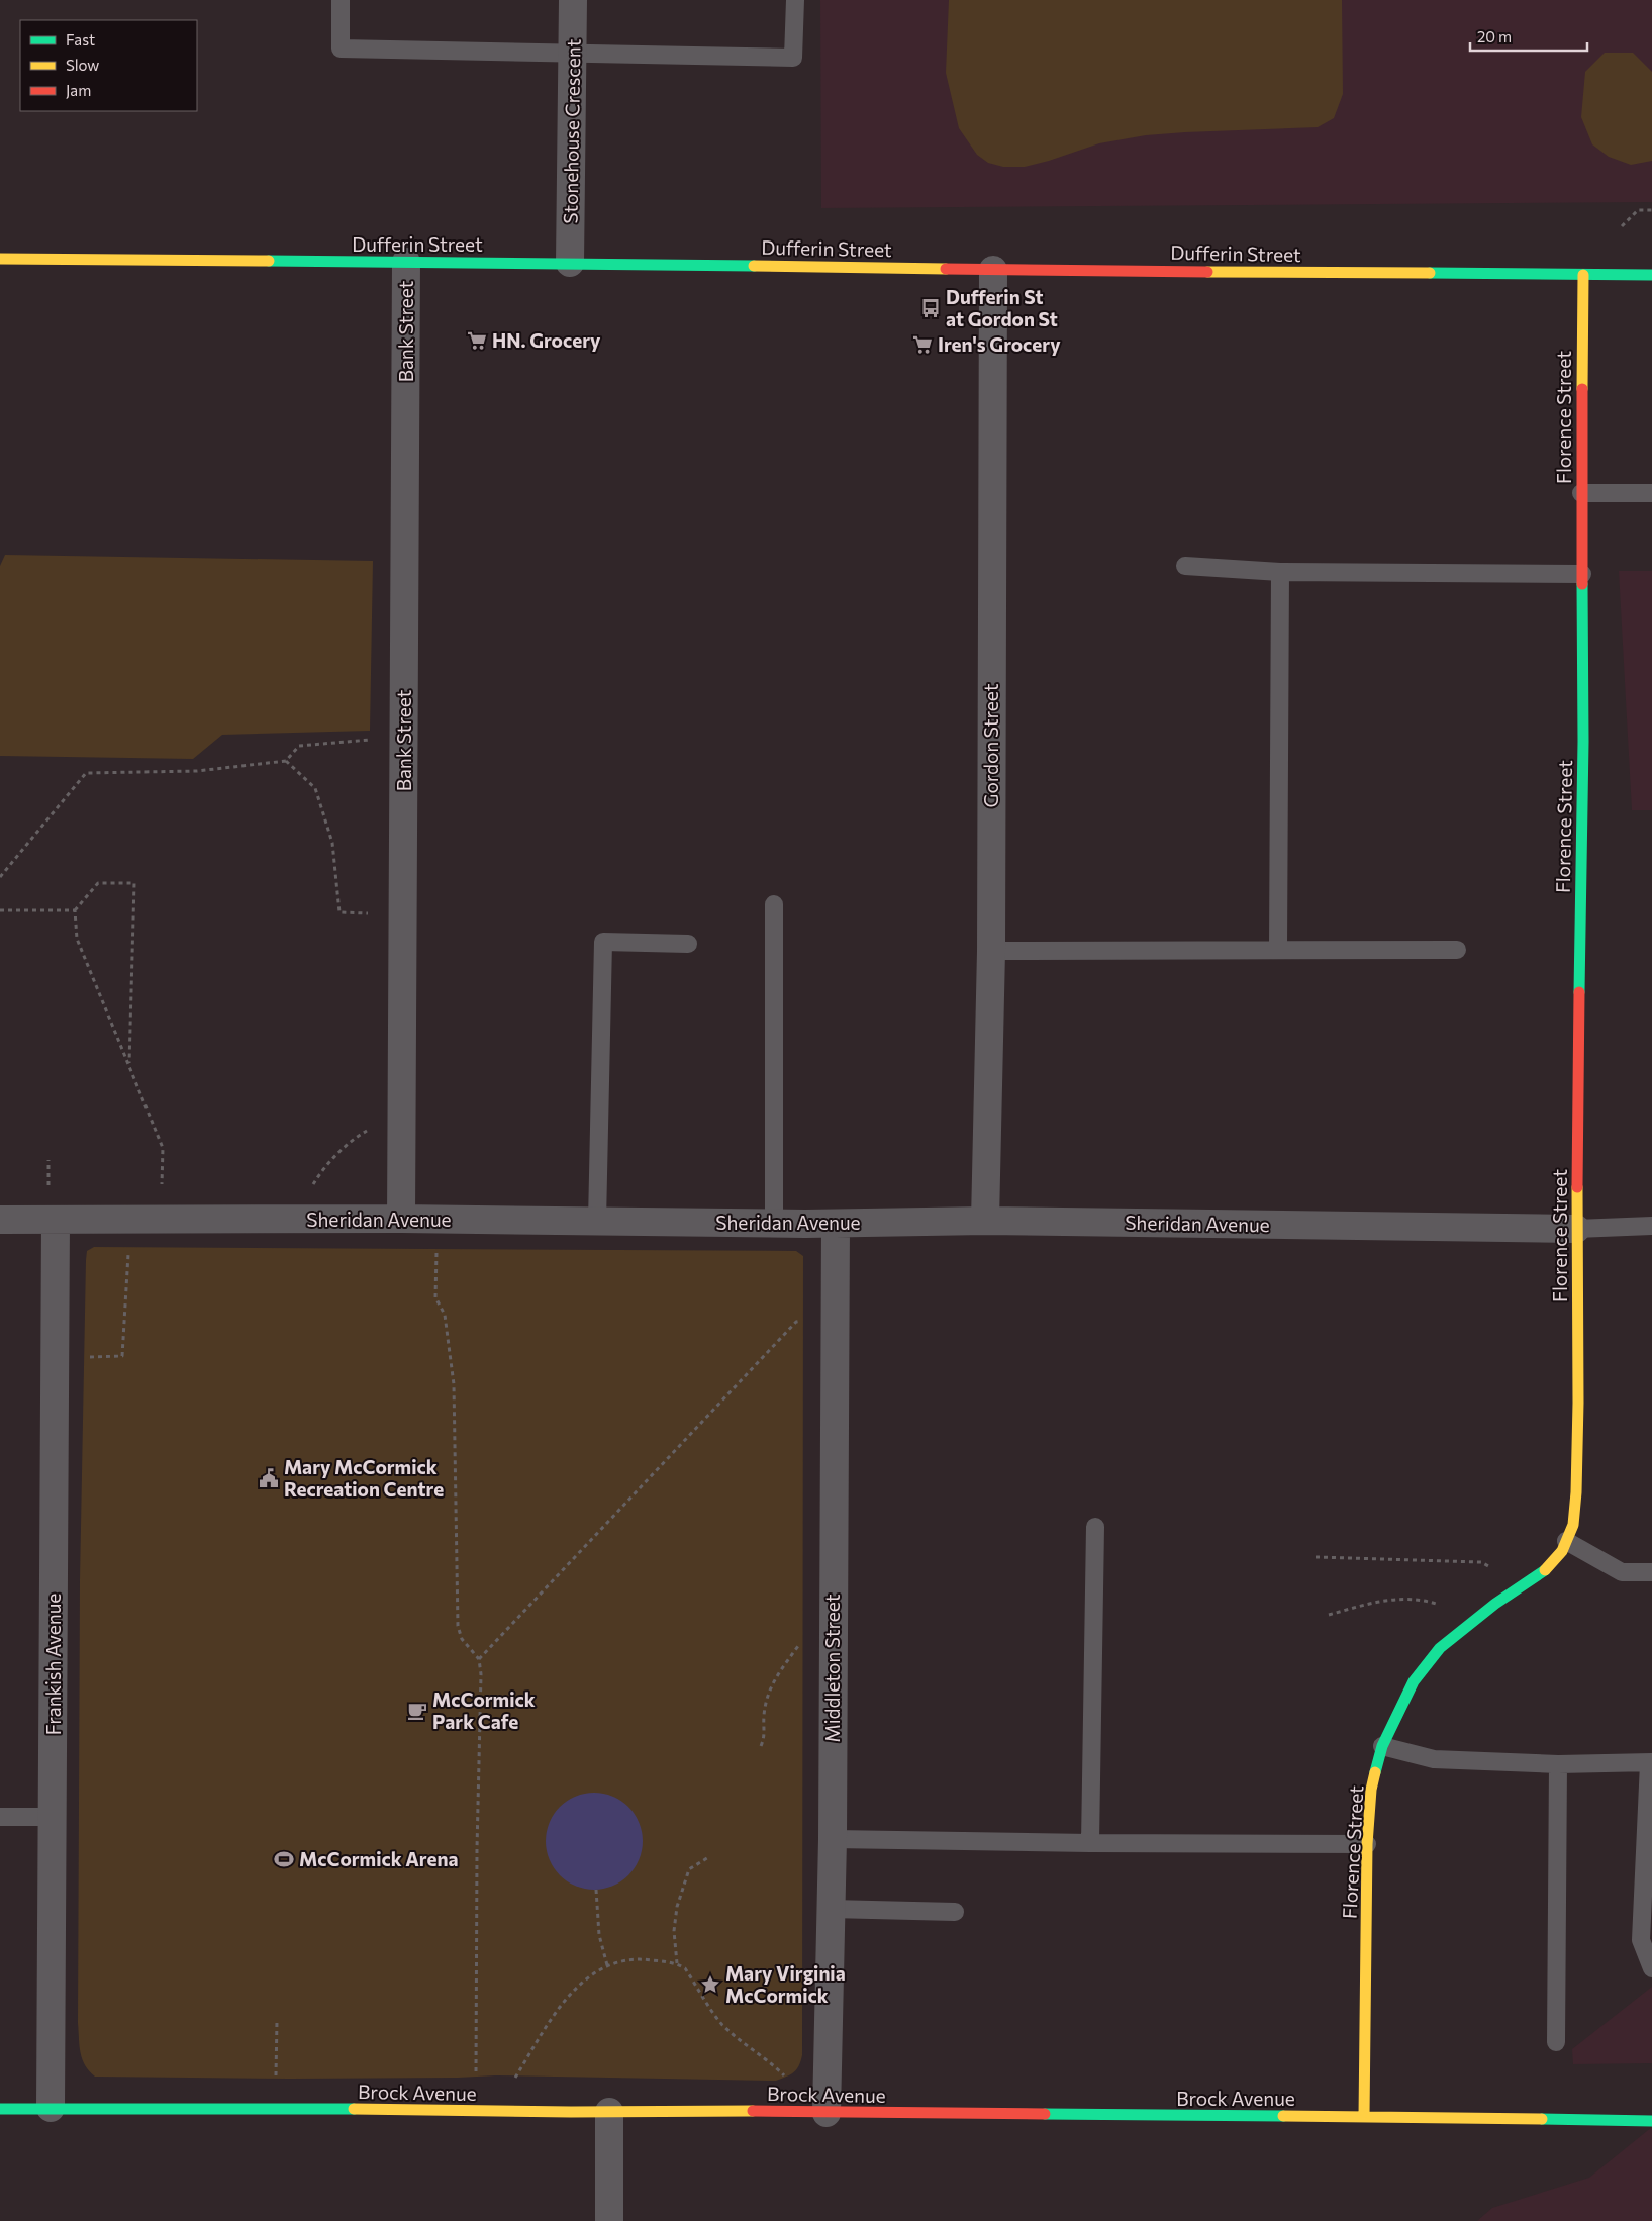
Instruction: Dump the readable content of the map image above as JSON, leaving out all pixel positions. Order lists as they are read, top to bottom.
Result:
{
  "streets": {
    "street": [
      "Stonehouse Crescent",
      "Dufferin Street",
      "Bank Street",
      "Florence Street",
      "Gordon Street",
      "Sheridan Avenue",
      "Frankish Avenue",
      "Middleton Street",
      "Brock Avenue"
    ]
  },
  "crossings": [
    ["Stonehouse Crescent", "Dufferin Street"],
    ["Dufferin Street", "Bank Street"],
    ["Dufferin Street", "Florence Street"],
    ["Dufferin Street", "Gordon Street"],
    ["Bank Street", "Sheridan Avenue"],
    ["Florence Street", "Sheridan Avenue"],
    ["Florence Street", "Brock Avenue"],
    ["Gordon Street", "Sheridan Avenue"],
    ["Sheridan Avenue", "Frankish Avenue"],
    ["Sheridan Avenue", "Middleton Street"],
    ["Frankish Avenue", "Brock Avenue"],
    ["Middleton Street", "Brock Avenue"]
  ],
  "places": {
    "bus stop": ["Dufferin St at Gordon St"],
    "supermarket": ["HN. Grocery", "Iren's Grocery"],
    "public building": ["Mary McCormick Recreation Centre"],
    "cafe": ["McCormick Park Cafe"],
    "sports": ["McCormick Arena"],
    "place": ["Mary Virginia McCormick"]
  },
  "legend": ["Fast", "Slow", "Jam"],
  "scale_bar": "20 m"
}
